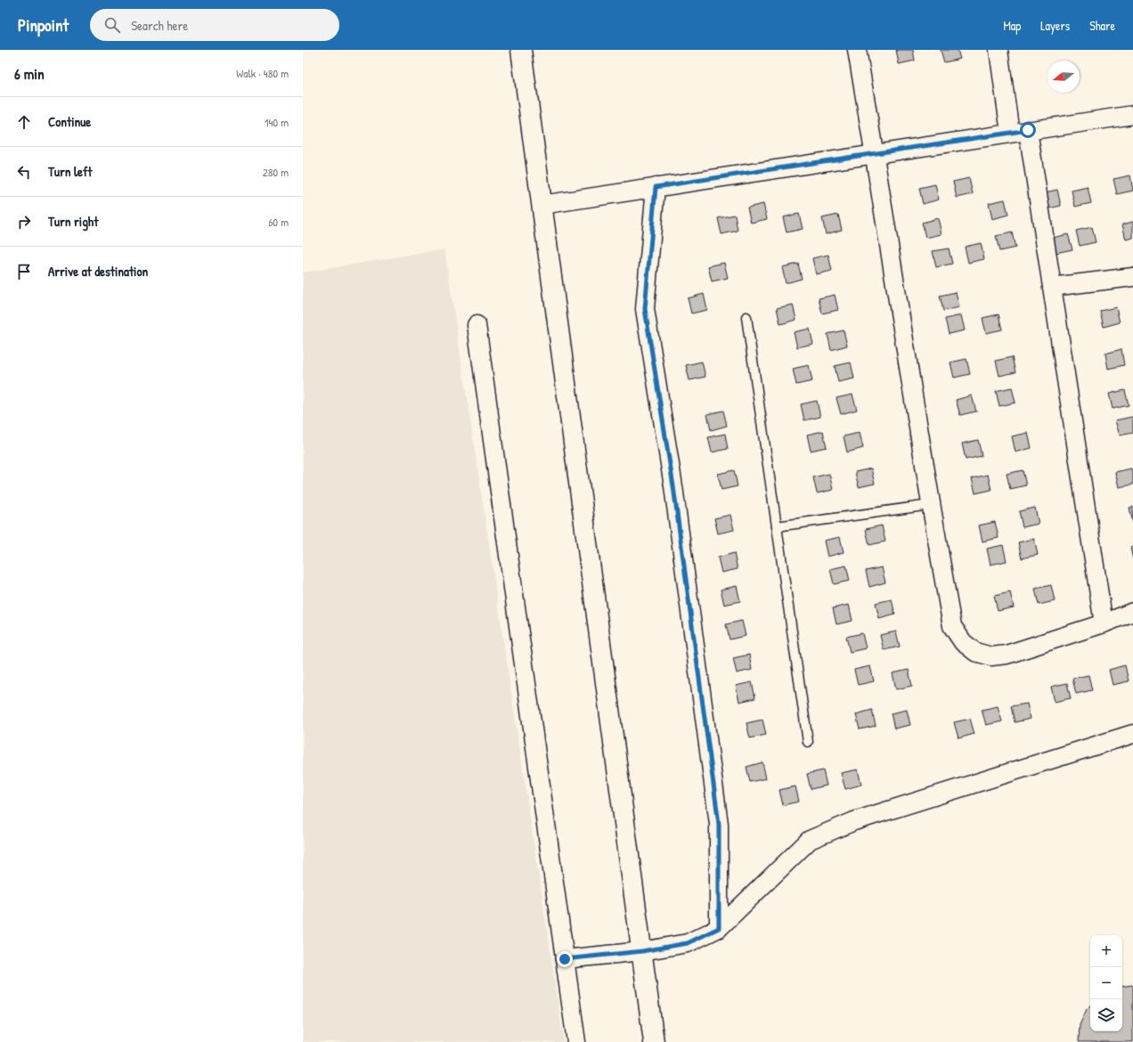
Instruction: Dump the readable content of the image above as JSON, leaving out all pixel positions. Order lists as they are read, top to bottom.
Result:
{
  "north": "left",
  "page": {
    "header": "Pinpoint",
    "search": "Search here",
    "nav": ["Map", "Layers", "Share"],
    "heading": ["6 min", "Walk · 480 m"],
    "list": [
      ["Continue", "140 m"],
      ["Turn left", "280 m"],
      ["Turn right", "60 m"],
      "Arrive at destination"
    ],
    "map_buttons": ["+", "−"]
  }
}
